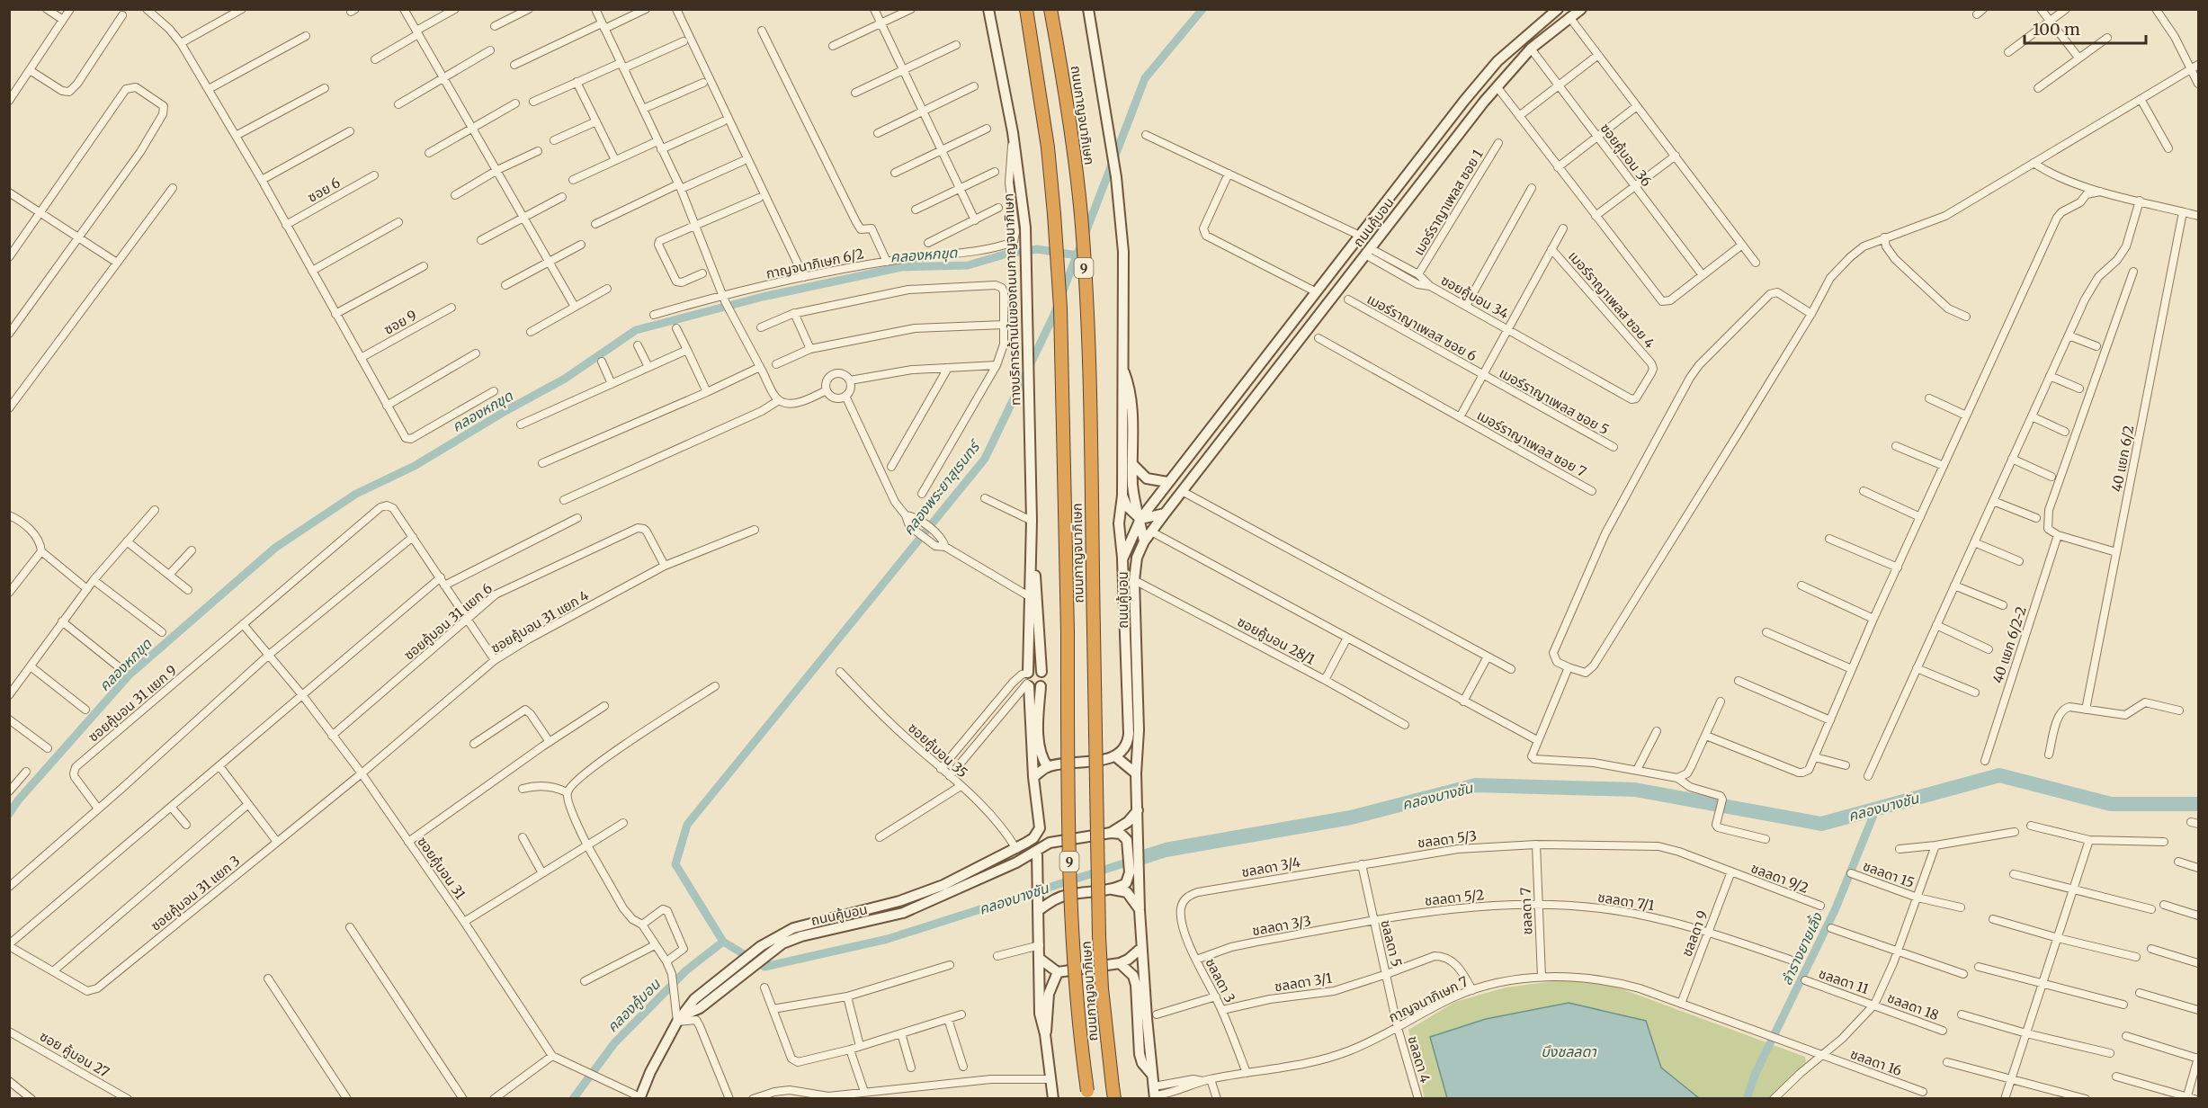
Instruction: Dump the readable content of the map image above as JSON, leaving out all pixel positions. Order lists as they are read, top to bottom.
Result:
{
  "streets": {
    "highway": ["ถนนกาญจนาภิเษก", "9"],
    "main road": ["ถนนคู้บอน", "ทางบริการด้านในของถนนกาญจนาภิเษก"],
    "street": [
      "ซอยคู้บอน 36",
      "ซอย 6",
      "เมอร์ราญาเพลส ซอย 1",
      "กาญจนาภิเษก 6/2",
      "ซอยคู้บอน 34",
      "เมอร์ราญาเพลส ซอย 4",
      "ซอย 9",
      "เมอร์ราญาเพลส ซอย 6",
      "เมอร์ราญาเพลส ซอย 5",
      "เมอร์ราญาเพลส ซอย 7",
      "40 แยก 6/2",
      "ซอยคู้บอน 31 แยก 6",
      "ซอยคู้บอน 31 แยก 4",
      "ซอยคู้บอน 28/1",
      "40 แยก 6/2-2",
      "ซอยคู้บอน 31 แยก 9",
      "ซอยคู้บอน 35",
      "ชลลดา 5/3",
      "ชลลดา 3/4",
      "ซอยคู้บอน 31",
      "ชลลดา 15",
      "ชลลดา 9/2",
      "ซอยคู้บอน 31 แยก 3",
      "ชลลดา 5/2",
      "ชลลดา 7/1",
      "ชลลดา 7",
      "ชลลดา 3/3",
      "ชลลดา 9",
      "ชลลดา 5",
      "ชลลดา 3",
      "ชลลดา 11",
      "ชลลดา 3/1",
      "กาญจนาภิเษก 7",
      "ชลลดา 18",
      "ซอย คู้บอน 27",
      "ชลลดา 4",
      "ชลลดา 16"
    ]
  },
  "crossings": [
    ["ซอยคู้บอน 36", "ถนนคู้บอน"],
    ["เมอร์ราญาเพลส ซอย 1", "ซอยคู้บอน 34"],
    ["ถนนคู้บอน", "ซอยคู้บอน 34"],
    ["ถนนคู้บอน", "ทางบริการด้านในของถนนกาญจนาภิเษก"],
    ["ถนนคู้บอน", "ซอยคู้บอน 28/1"],
    ["ถนนคู้บอน", "ซอยคู้บอน 35"],
    ["กาญจนาภิเษก 6/2", "ทางบริการด้านในของถนนกาญจนาภิเษก"],
    ["ซอยคู้บอน 34", "เมอร์ราญาเพลส ซอย 4"],
    ["เมอร์ราญาเพลส ซอย 6", "เมอร์ราญาเพลส ซอย 5"],
    ["ซอยคู้บอน 31 แยก 6", "ซอยคู้บอน 31 แยก 4"],
    ["ซอยคู้บอน 31 แยก 6", "ซอยคู้บอน 31"],
    ["ซอยคู้บอน 31 แยก 4", "ซอยคู้บอน 31"],
    ["ซอยคู้บอน 31 แยก 4", "ซอยคู้บอน 31 แยก 3"],
    ["ซอยคู้บอน 31 แยก 9", "ซอยคู้บอน 31"],
    ["ชลลดา 5/3", "ชลลดา 3/4"],
    ["ชลลดา 5/3", "ชลลดา 9/2"],
    ["ชลลดา 5/3", "ชลลดา 7"],
    ["ชลลดา 5/3", "ชลลดา 9"],
    ["ชลลดา 5/3", "ชลลดา 5"],
    ["ชลลดา 3/4", "ชลลดา 5"],
    ["ชลลดา 3/4", "ชลลดา 3"],
    ["ซอยคู้บอน 31", "ซอยคู้บอน 31 แยก 3"],
    ["ชลลดา 9/2", "ชลลดา 9"],
    ["ชลลดา 5/2", "ชลลดา 7/1"],
    ["ชลลดา 5/2", "ชลลดา 7"],
    ["ชลลดา 5/2", "ชลลดา 3/3"],
    ["ชลลดา 5/2", "ชลลดา 5"],
    ["ชลลดา 7/1", "ชลลดา 7"],
    ["ชลลดา 7/1", "ชลลดา 9"],
    ["ชลลดา 7", "กาญจนาภิเษก 7"],
    ["ชลลดา 3/3", "ชลลดา 5"],
    ["ชลลดา 3/3", "ชลลดา 3"],
    ["ชลลดา 9", "กาญจนาภิเษก 7"],
    ["ชลลดา 5", "ชลลดา 3/1"],
    ["ชลลดา 5", "กาญจนาภิเษก 7"],
    ["ชลลดา 5", "ชลลดา 4"],
    ["ชลลดา 3", "ชลลดา 3/1"],
    ["ชลลดา 3", "กาญจนาภิเษก 7"],
    ["ชลลดา 11", "ชลลดา 18"],
    ["ชลลดา 3/1", "กาญจนาภิเษก 7"],
    ["กาญจนาภิเษก 7", "ชลลดา 4"],
    ["กาญจนาภิเษก 7", "ชลลดา 16"]
  ],
  "water": [
    "คลองหกขุด",
    "คลองพระยาสุเรนทร์",
    "คลองบางชัน",
    "ลำรางยายเลิ้ง",
    "คลองคู้บอน",
    "บึงชลลดา"
  ],
  "scale_bar": "100 m"
}
